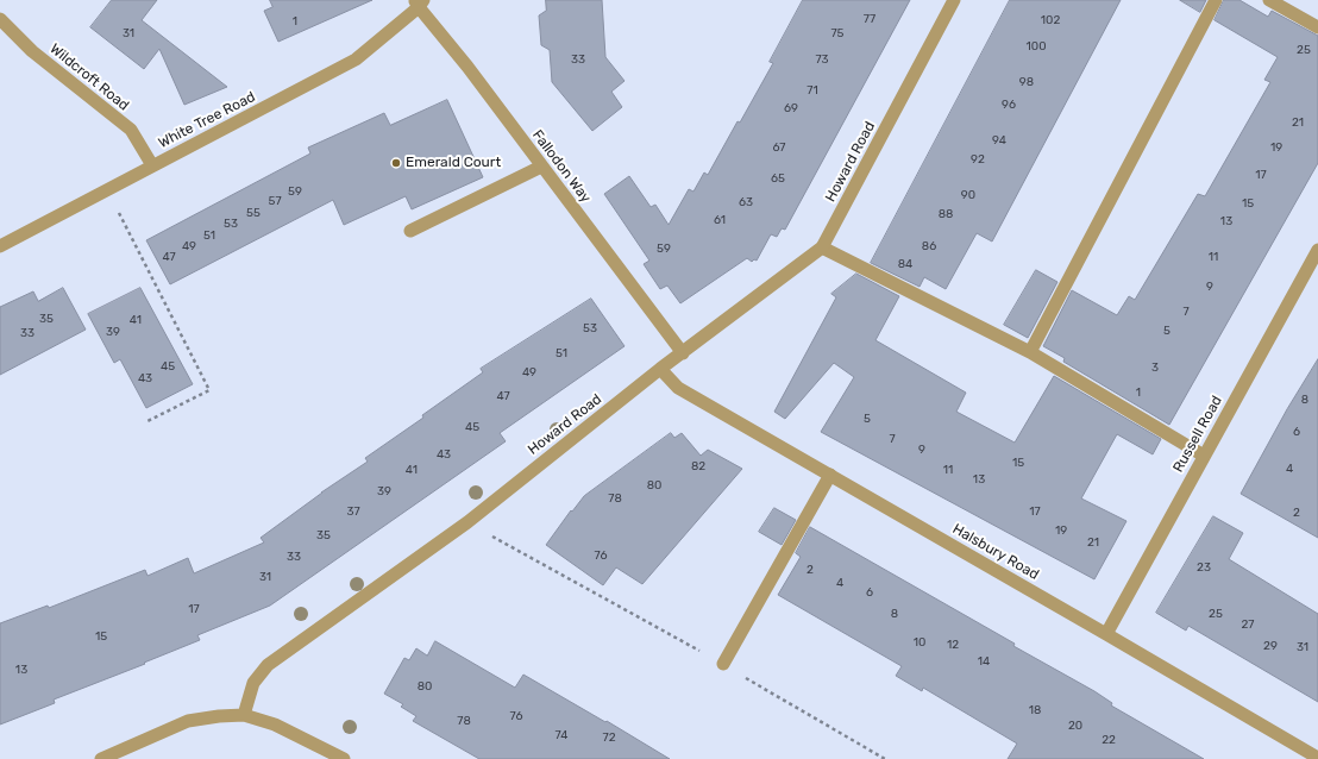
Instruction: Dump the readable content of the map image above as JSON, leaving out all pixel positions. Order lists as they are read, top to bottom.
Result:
{
  "streets": {
    "street": [
      "Wildcroft Road",
      "White Tree Road",
      "Howard Road",
      "Fallodon Way",
      "Russell Road",
      "Halsbury Road"
    ]
  },
  "crossings": [
    ["Wildcroft Road", "White Tree Road"],
    ["White Tree Road", "Fallodon Way"],
    ["Howard Road", "Fallodon Way"],
    ["Howard Road", "Halsbury Road"],
    ["Russell Road", "Halsbury Road"]
  ],
  "places": ["Emerald Court"],
  "house_numbers": [
    "77",
    "102",
    "1",
    "31",
    "75",
    "100",
    "25",
    "33",
    "73",
    "98",
    "71",
    "96",
    "69",
    "21",
    "94",
    "67",
    "19",
    "92",
    "17",
    "65",
    "59",
    "90",
    "57",
    "63",
    "15",
    "55",
    "88",
    "61",
    "13",
    "53",
    "51",
    "49",
    "86",
    "59",
    "47",
    "11",
    "84",
    "9",
    "7",
    "35",
    "41",
    "53",
    "5",
    "39",
    "33",
    "51",
    "45",
    "3",
    "49",
    "43",
    "1",
    "47",
    "8",
    "5",
    "45",
    "6",
    "7",
    "9",
    "43",
    "15",
    "82",
    "4",
    "41",
    "11",
    "13",
    "80",
    "39",
    "78",
    "37",
    "17",
    "2",
    "19",
    "35",
    "21",
    "76",
    "33",
    "23",
    "2",
    "31",
    "4",
    "6",
    "17",
    "8",
    "25",
    "27",
    "15",
    "10",
    "12",
    "29",
    "31",
    "14",
    "13",
    "80",
    "18",
    "76",
    "78",
    "20",
    "74",
    "72",
    "22"
  ]
}
